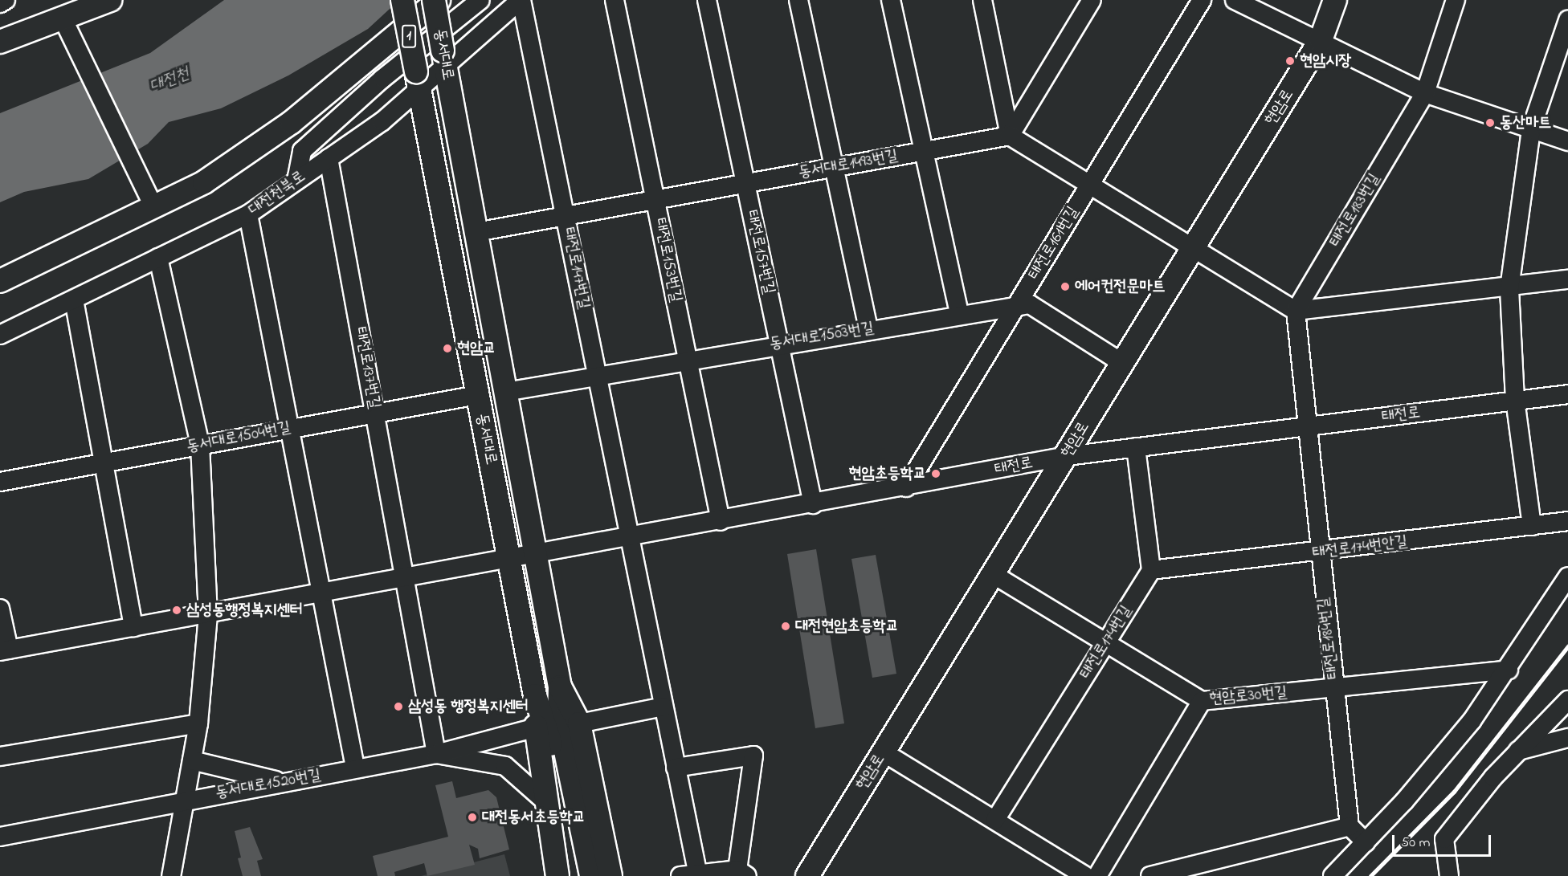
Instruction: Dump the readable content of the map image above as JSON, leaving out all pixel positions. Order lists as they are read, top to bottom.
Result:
{
  "streets": {
    "main road": ["1", "동서대로", "현암로"],
    "street": [
      "동서대로1493번길",
      "대전천북로",
      "태전로183번길",
      "태전로161번길",
      "태전로157번길",
      "태전로153번길",
      "태전로147번길",
      "동서대로1503번길",
      "태전로137번길",
      "태전로",
      "동서대로1504번길",
      "태전로174번안길",
      "태전로184번길",
      "태전로174번길",
      "현암로30번길",
      "동서대로1520번길"
    ]
  },
  "crossings": [
    ["동서대로", "동서대로1493번길"],
    ["동서대로", "대전천북로"],
    ["동서대로", "동서대로1503번길"],
    ["동서대로", "태전로"],
    ["동서대로", "동서대로1504번길"],
    ["현암로", "동서대로1503번길"],
    ["현암로", "태전로"],
    ["현암로", "현암로30번길"],
    ["동서대로1493번길", "태전로157번길"],
    ["동서대로1493번길", "태전로153번길"],
    ["동서대로1493번길", "태전로147번길"],
    ["대전천북로", "태전로147번길"],
    ["대전천북로", "태전로137번길"],
    ["태전로161번길", "동서대로1503번길"],
    ["태전로161번길", "태전로"],
    ["태전로157번길", "동서대로1503번길"],
    ["태전로157번길", "태전로"],
    ["태전로153번길", "동서대로1503번길"],
    ["태전로153번길", "태전로"],
    ["태전로147번길", "동서대로1503번길"],
    ["태전로147번길", "태전로"],
    ["태전로137번길", "태전로"],
    ["태전로137번길", "동서대로1504번길"],
    ["태전로", "태전로184번길"],
    ["태전로174번안길", "태전로184번길"],
    ["태전로174번안길", "태전로174번길"],
    ["태전로184번길", "현암로30번길"],
    ["태전로174번길", "현암로30번길"]
  ],
  "water": ["대전천"],
  "places": [
    "현암시장",
    "동산마트",
    "에어컨전문마트",
    "현암교",
    "현암초등학교",
    "삼성동행정복지센터",
    "대전현암초등학교",
    "삼성동 행정복지센터",
    "대전동서초등학교"
  ],
  "scale_bar": "50 m"
}
